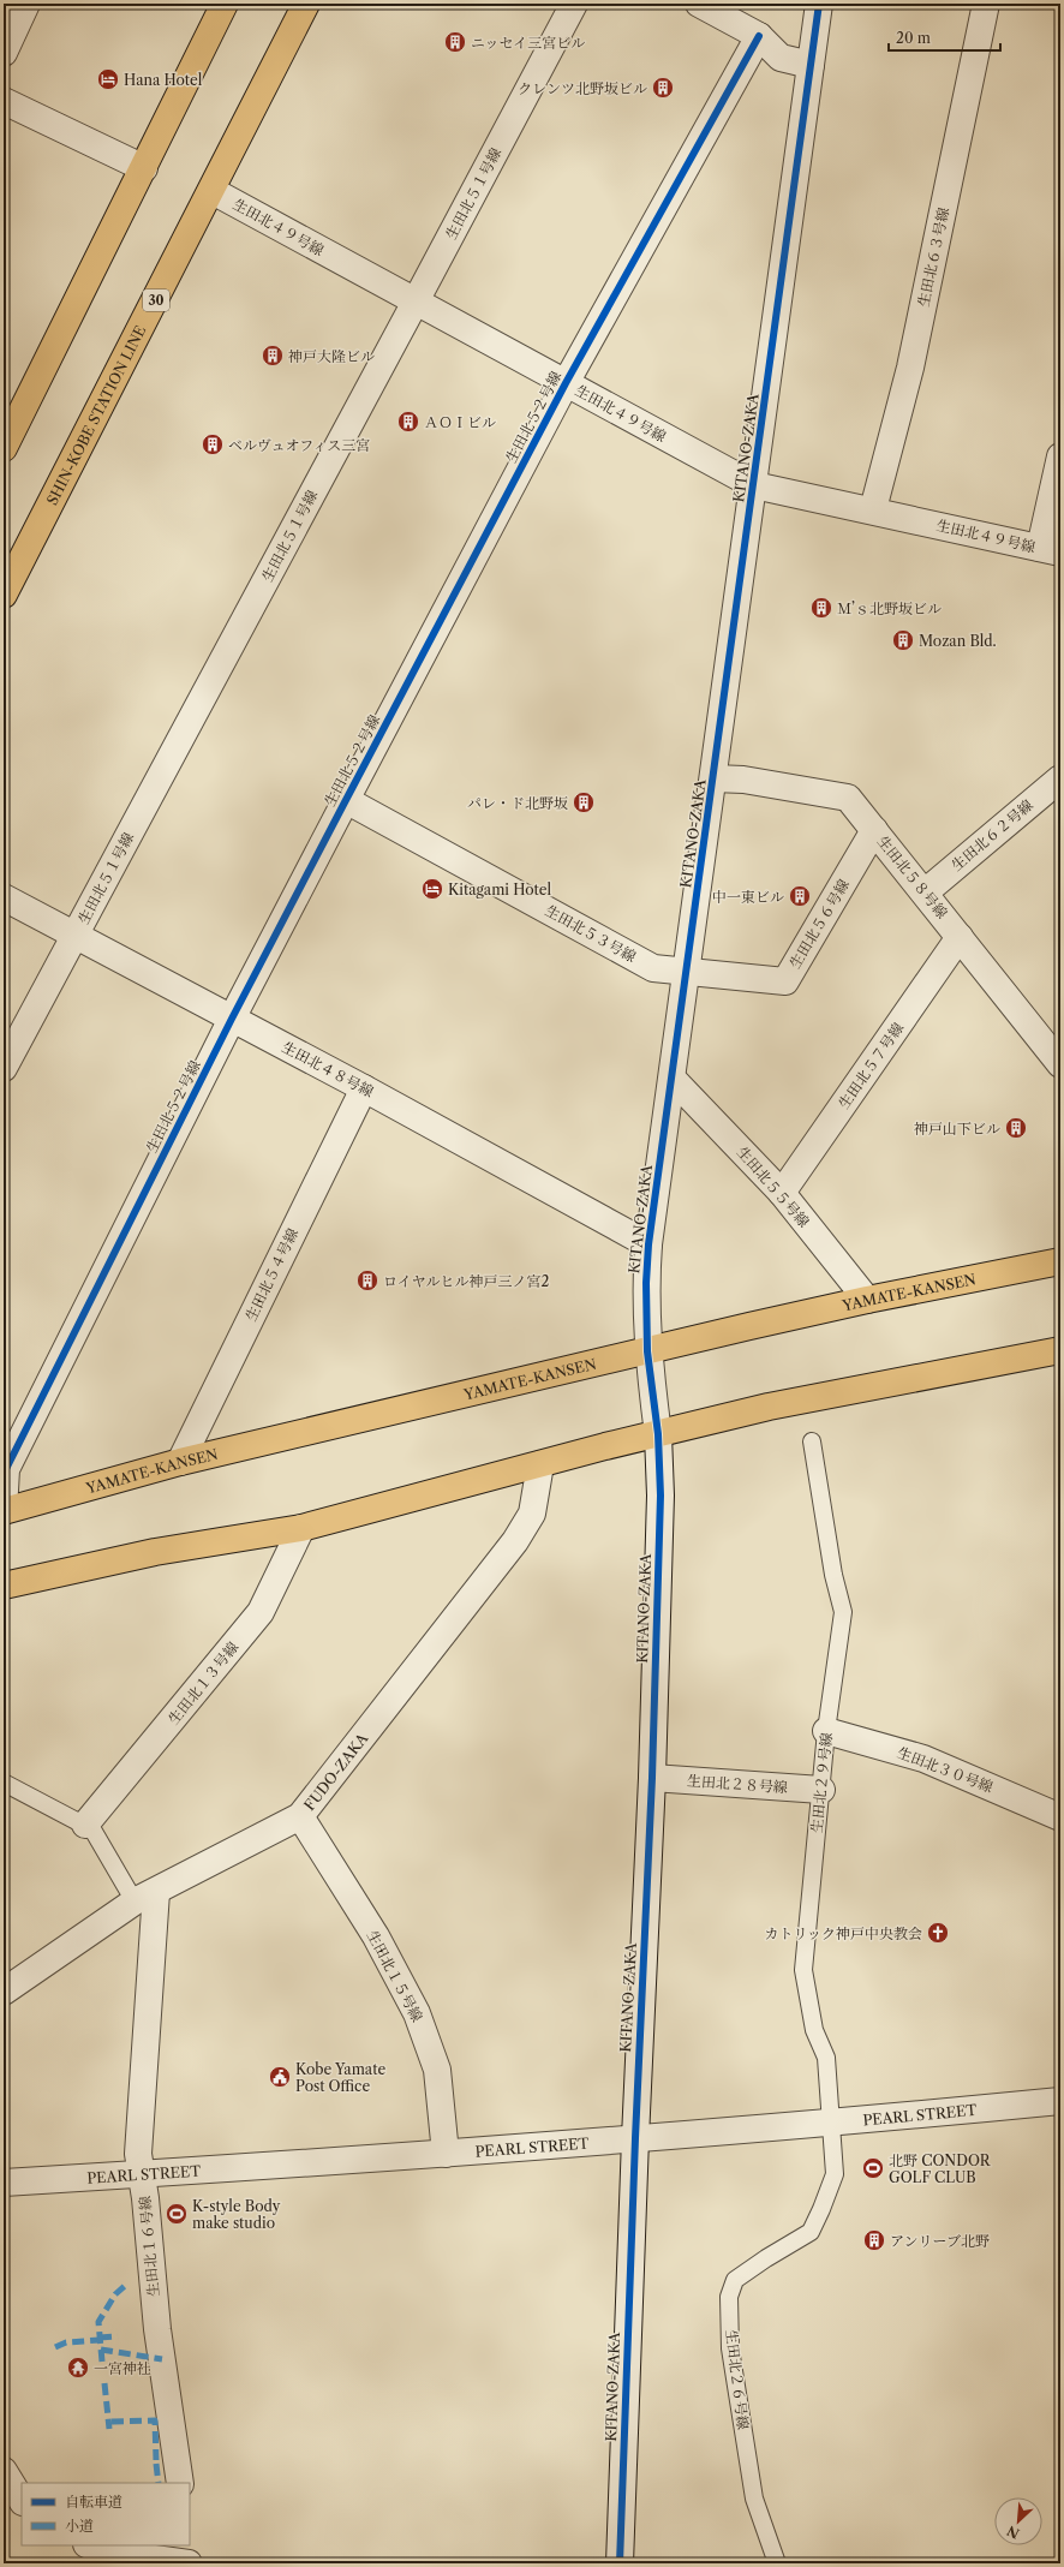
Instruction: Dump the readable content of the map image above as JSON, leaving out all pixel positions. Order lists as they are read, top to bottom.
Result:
{
  "streets": {
    "main road": ["30", "SHIN-KOBE STATION LINE", "YAMATE-KANSEN"],
    "street": [
      "生田北５１号線",
      "生田北４９号線",
      "生田北６３号線",
      "生田北５２号線",
      "KITANO-ZAKA",
      "生田北６２号線",
      "生田北５８号線",
      "生田北５６号線",
      "生田北５３号線",
      "生田北５７号線",
      "生田北４８号線",
      "生田北５５号線",
      "生田北５４号線",
      "生田北１３号線",
      "生田北３０号線",
      "FUDO-ZAKA",
      "生田北２８号線",
      "生田北１５号線",
      "PEARL STREET",
      "生田北１６号線"
    ],
    "lane": ["生田北２９号線", "生田北２６号線"]
  },
  "crossings": [
    ["生田北５１号線", "生田北４９号線"],
    ["生田北５１号線", "生田北４８号線"],
    ["生田北４９号線", "生田北６３号線"],
    ["生田北４９号線", "SHIN-KOBE STATION LINE"],
    ["生田北４９号線", "生田北５２号線"],
    ["生田北４９号線", "KITANO-ZAKA"],
    ["生田北５２号線", "生田北５３号線"],
    ["生田北５２号線", "生田北４８号線"],
    ["生田北５２号線", "YAMATE-KANSEN"],
    ["KITANO-ZAKA", "生田北５８号線"],
    ["KITANO-ZAKA", "生田北５６号線"],
    ["KITANO-ZAKA", "生田北５３号線"],
    ["KITANO-ZAKA", "生田北４８号線"],
    ["KITANO-ZAKA", "生田北５５号線"],
    ["KITANO-ZAKA", "YAMATE-KANSEN"],
    ["KITANO-ZAKA", "生田北２８号線"],
    ["KITANO-ZAKA", "PEARL STREET"],
    ["生田北６２号線", "生田北５８号線"],
    ["生田北５８号線", "生田北５６号線"],
    ["生田北５８号線", "生田北５７号線"],
    ["生田北５６号線", "生田北５３号線"],
    ["生田北５７号線", "生田北５５号線"],
    ["生田北４８号線", "生田北５４号線"],
    ["生田北５５号線", "YAMATE-KANSEN"],
    ["生田北５４号線", "YAMATE-KANSEN"],
    ["生田北３０号線", "生田北２９号線"],
    ["FUDO-ZAKA", "生田北１５号線"],
    ["FUDO-ZAKA", "生田北１６号線"],
    ["生田北２９号線", "生田北２８号線"],
    ["生田北２９号線", "PEARL STREET"],
    ["生田北２９号線", "生田北２６号線"],
    ["生田北１５号線", "PEARL STREET"],
    ["PEARL STREET", "生田北１６号線"],
    ["PEARL STREET", "生田北２６号線"]
  ],
  "places": {
    "building": [
      "ニッセイ三宮ビル",
      "クレンツ北野坂ビル",
      "神戸大隆ビル",
      "ＡＯＩビル",
      "ベルヴュオフィス三宮",
      "Ｍ’ｓ北野坂ビル",
      "Mozan Bld.",
      "パレ・ド北野坂",
      "中一東ビル",
      "神戸山下ビル",
      "ロイヤルヒル神戸三ノ宮2",
      "アンリーブ北野"
    ],
    "hotel": ["Hana Hotel", "Kitagami Hotel"],
    "church": ["カトリック神戸中央教会"],
    "public building": ["Kobe Yamate Post Office"],
    "sports": ["北野 CONDOR GOLF CLUB", "K-style Body make studio"],
    "temple": ["一宮神社"]
  },
  "legend": ["自転車道", "小道"],
  "scale_bar": "20 m",
  "north": "bottom left"
}
